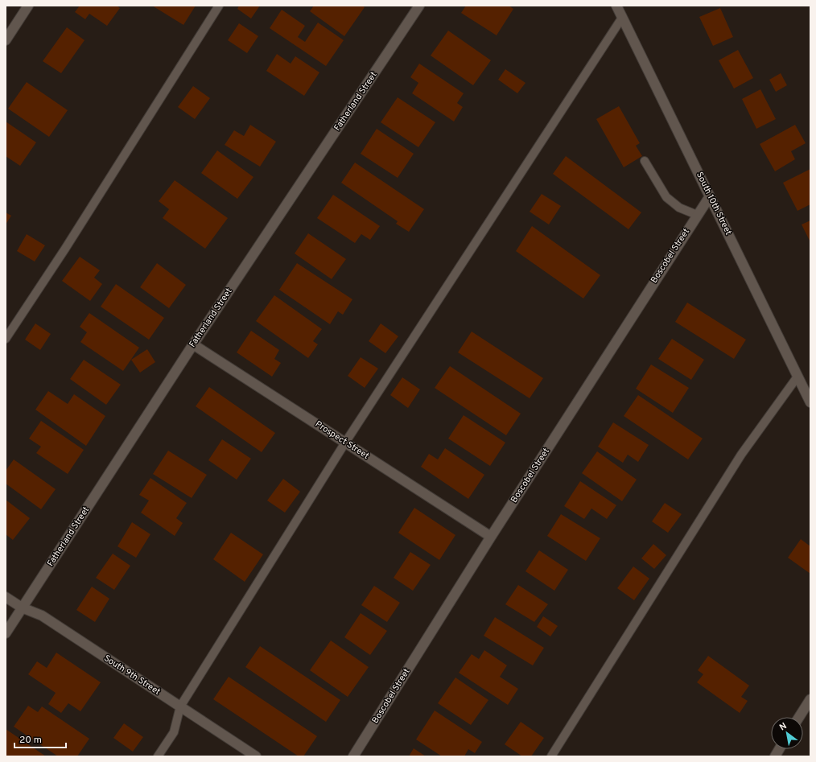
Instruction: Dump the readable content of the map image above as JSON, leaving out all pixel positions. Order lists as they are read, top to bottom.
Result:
{
  "streets": {
    "street": [
      "Fatherland Street",
      "South 10th Street",
      "Boscobel Street",
      "Prospect Street",
      "South 9th Street"
    ]
  },
  "crossings": [
    ["Fatherland Street", "Prospect Street"],
    ["Fatherland Street", "South 9th Street"],
    ["South 10th Street", "Boscobel Street"],
    ["Boscobel Street", "Prospect Street"]
  ],
  "scale_bar": "20 m",
  "north": "top left"
}
